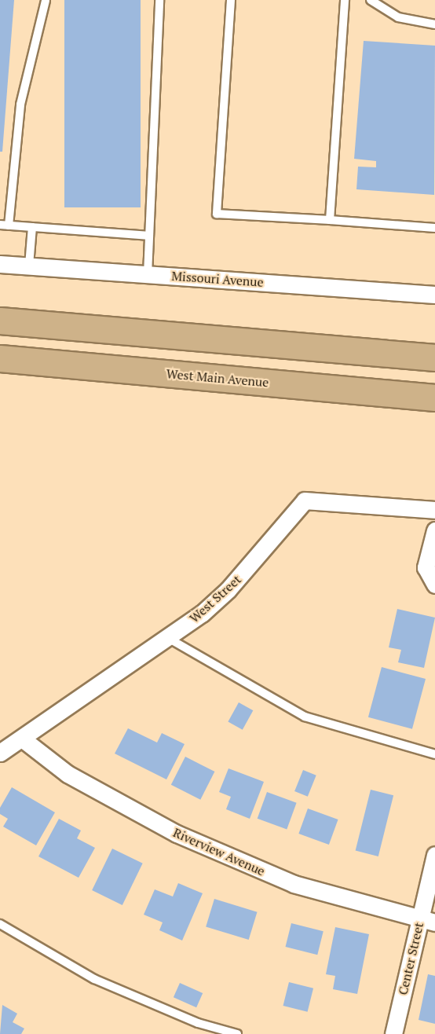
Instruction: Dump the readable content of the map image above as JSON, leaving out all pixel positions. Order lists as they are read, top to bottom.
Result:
{
  "streets": {
    "main road": ["West Main Avenue"],
    "street": [
      "Missouri Avenue",
      "West Street",
      "Riverview Avenue",
      "Center Street"
    ]
  },
  "crossings": [
    ["West Street", "Riverview Avenue"],
    ["Riverview Avenue", "Center Street"]
  ]
}
